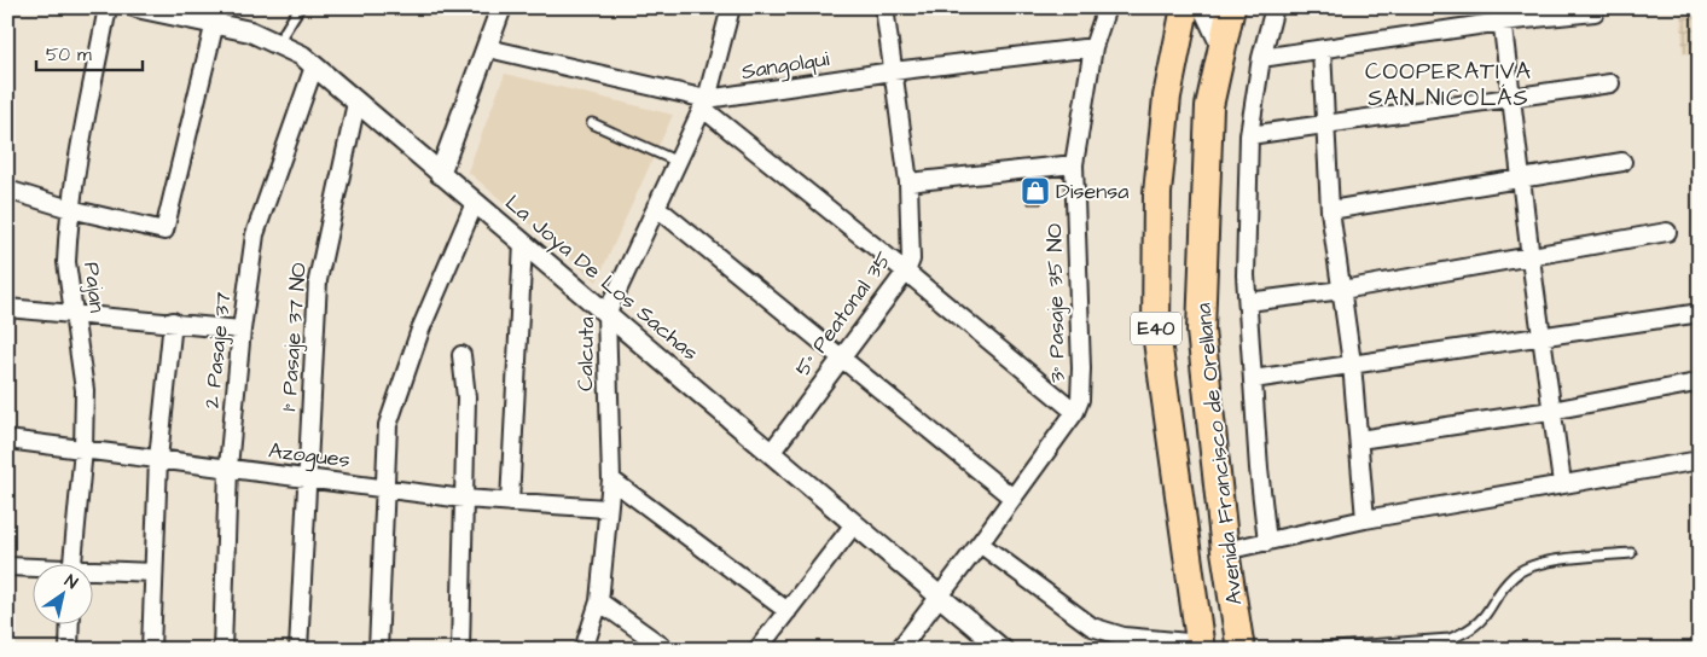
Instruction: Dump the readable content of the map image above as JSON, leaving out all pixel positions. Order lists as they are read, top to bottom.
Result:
{
  "streets": {
    "highway": ["E40", "Avenida Francisco de Orellana"],
    "street": [
      "Sangolqui",
      "La Joya De Los Sachas",
      "Pajan",
      "3° Pasaje 35 NO",
      "5° Peatonal 35",
      "1° Pasaje 37 NO",
      "2 Pasaje 37",
      "Calcuta",
      "Azogues"
    ]
  },
  "crossings": [
    ["Sangolqui", "3° Pasaje 35 NO"],
    ["Sangolqui", "5° Peatonal 35"],
    ["Sangolqui", "Calcuta"],
    ["La Joya De Los Sachas", "3° Pasaje 35 NO"],
    ["La Joya De Los Sachas", "5° Peatonal 35"],
    ["La Joya De Los Sachas", "1° Pasaje 37 NO"],
    ["La Joya De Los Sachas", "2 Pasaje 37"],
    ["La Joya De Los Sachas", "Calcuta"],
    ["Pajan", "Azogues"],
    ["1° Pasaje 37 NO", "Azogues"],
    ["2 Pasaje 37", "Azogues"],
    ["Calcuta", "Azogues"]
  ],
  "districts": ["COOPERATIVA SAN NICOLÁS"],
  "places": {
    "shop": ["Disensa"]
  },
  "scale_bar": "50 m",
  "north": "top right"
}
